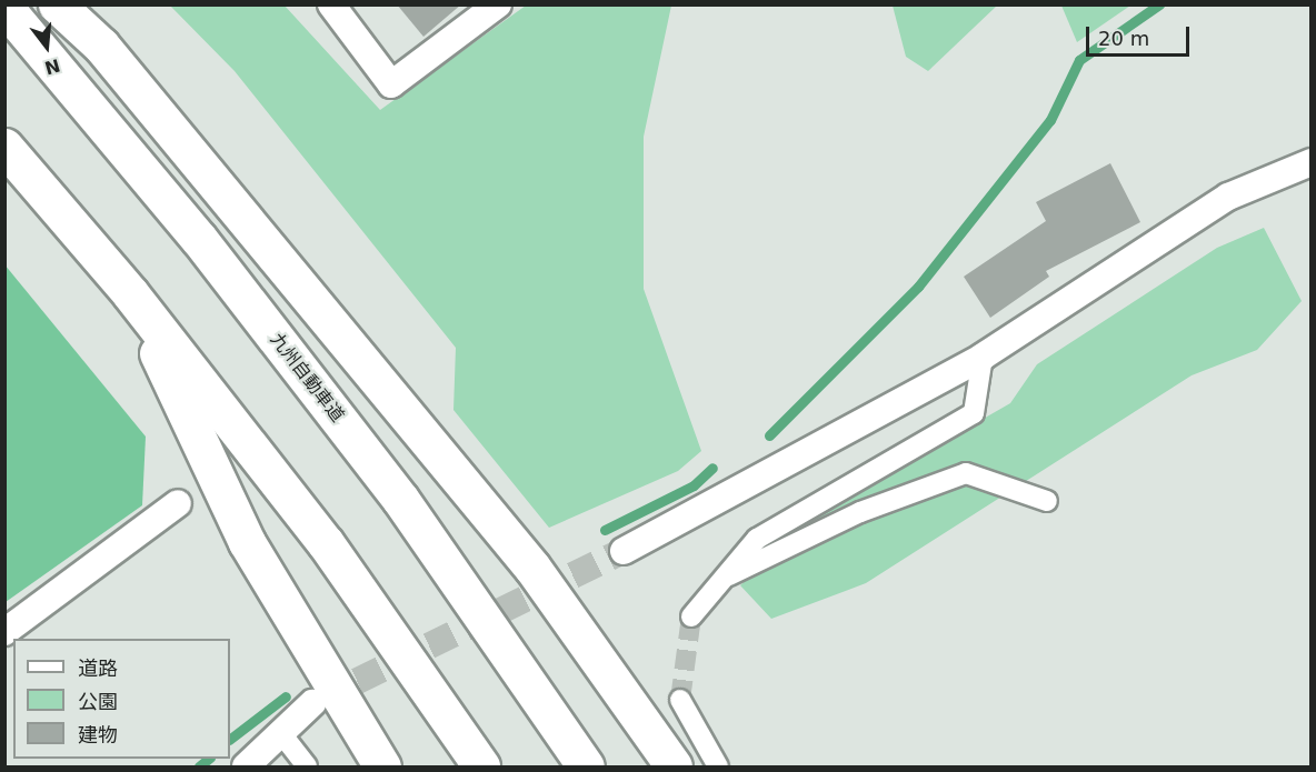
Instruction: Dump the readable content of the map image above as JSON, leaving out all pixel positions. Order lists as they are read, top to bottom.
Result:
{
  "streets": {
    "highway": ["九州自動車道"]
  },
  "legend": ["道路", "公園", "建物"],
  "scale_bar": "20 m",
  "north": "bottom"
}
